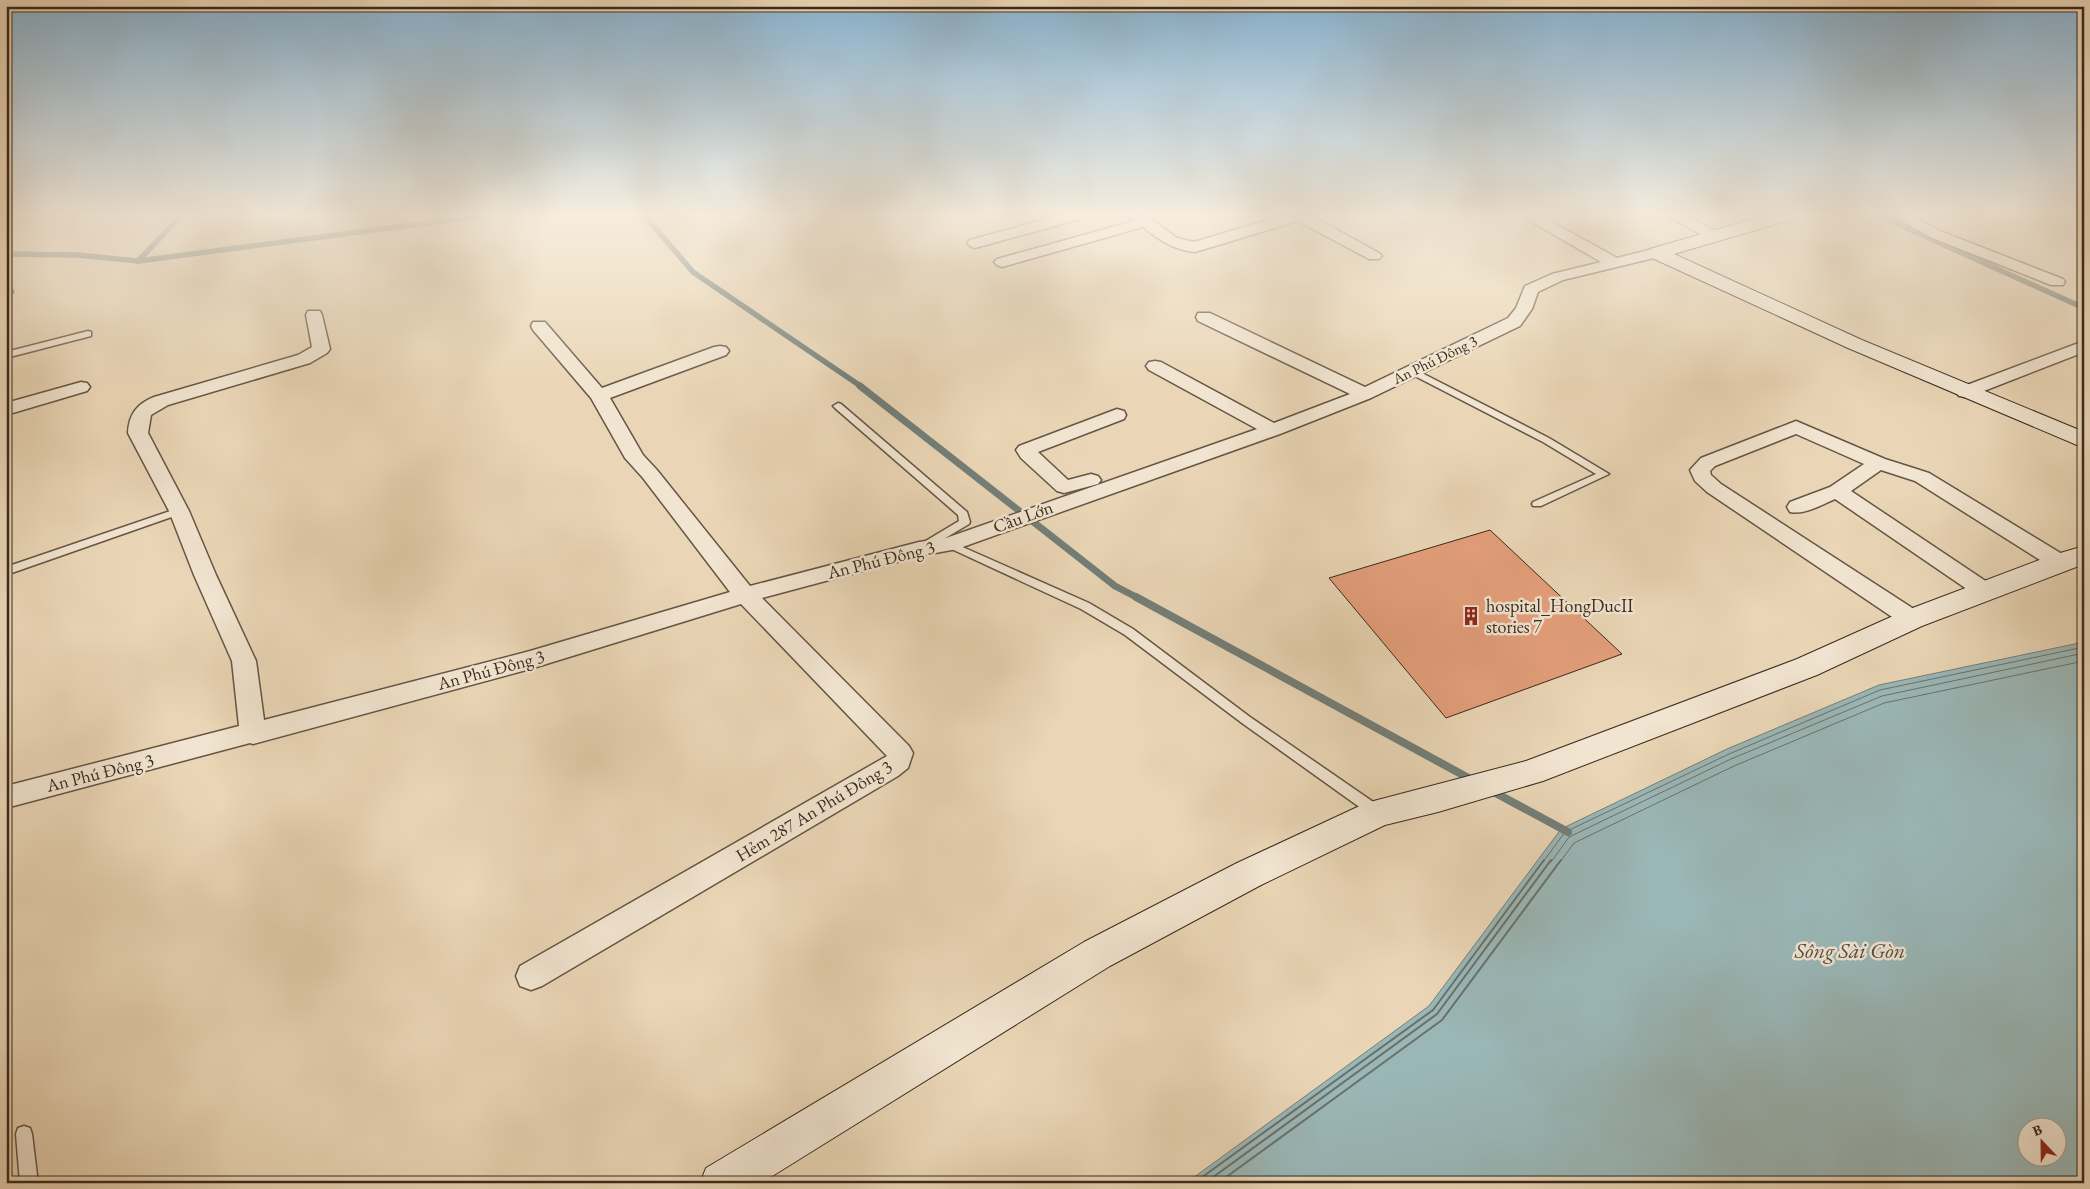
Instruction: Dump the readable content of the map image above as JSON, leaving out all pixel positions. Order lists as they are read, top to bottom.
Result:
{
  "streets": {
    "street": ["An Phú Đông 3", "Cầu Lớn", "Hẻm 287 An Phú Đông 3"]
  },
  "crossings": [
    ["An Phú Đông 3", "Cầu Lớn"],
    ["An Phú Đông 3", "Hẻm 287 An Phú Đông 3"]
  ],
  "water": ["Sông Sài Gòn"],
  "places": {
    "building": ["hospital_HongDucII stories 7"]
  },
  "north": "top"
}
